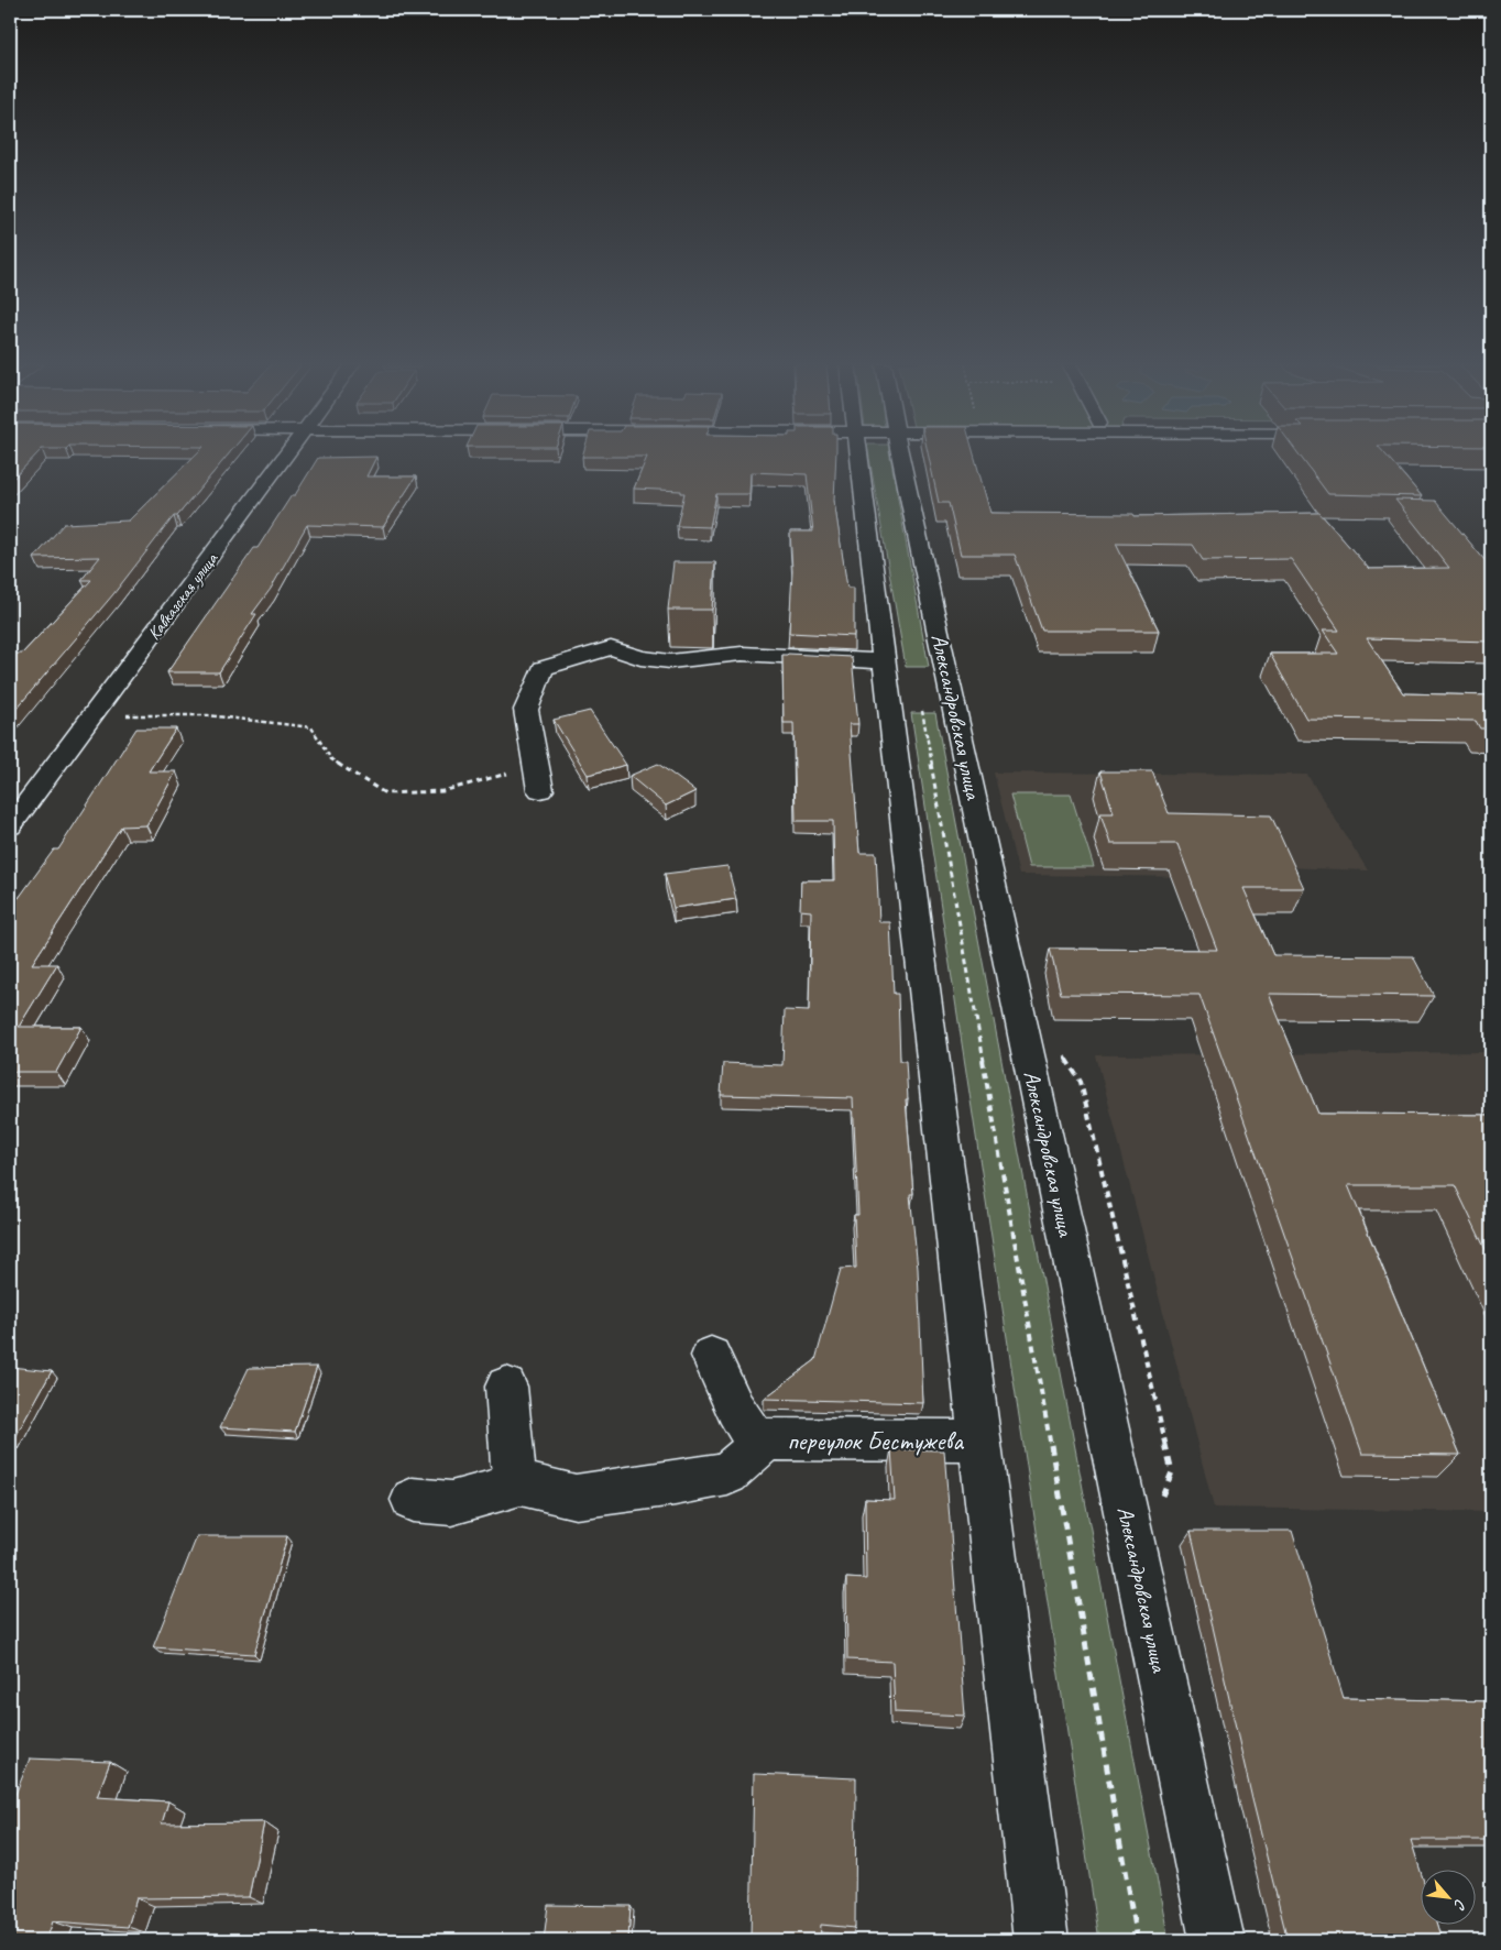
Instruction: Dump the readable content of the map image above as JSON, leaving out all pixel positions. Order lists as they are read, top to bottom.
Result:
{
  "streets": {
    "street": ["Кавказская улица", "Александровская улица", "переулок Бестужева"]
  },
  "north": "bottom right"
}
